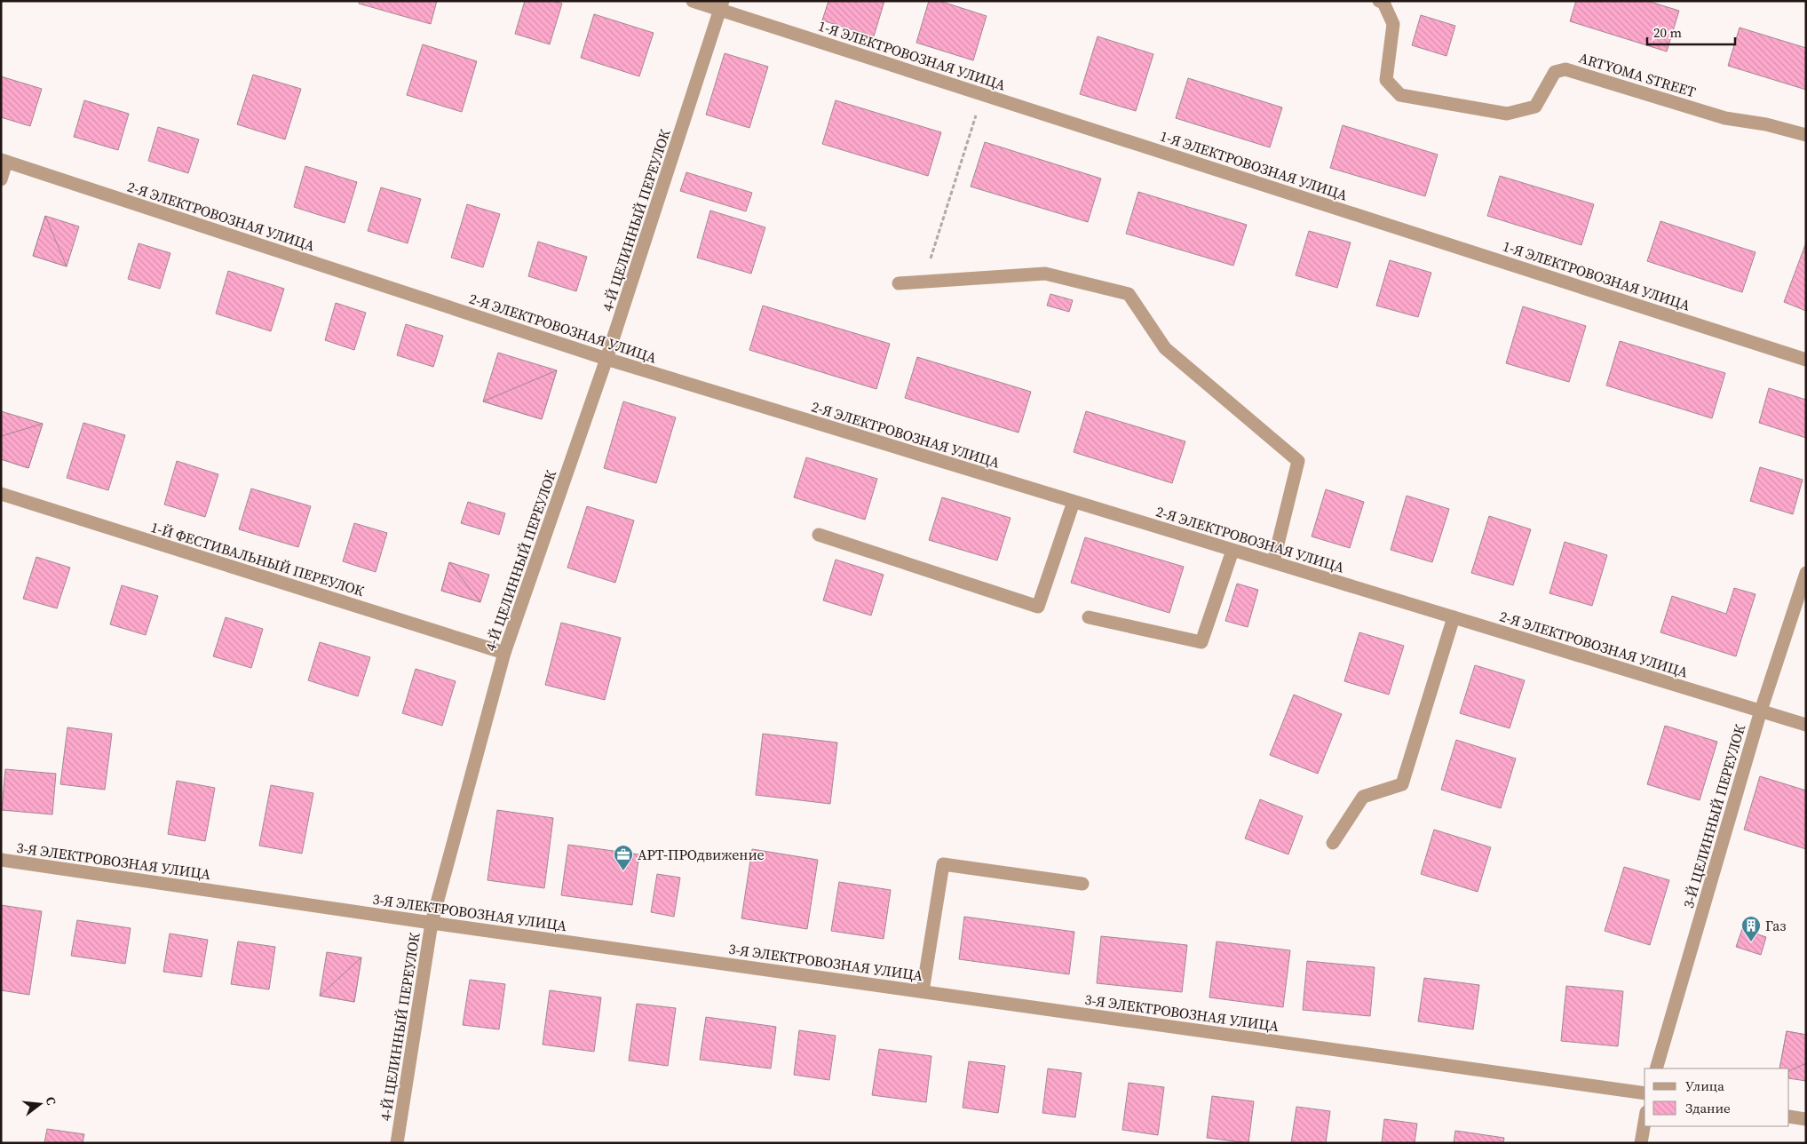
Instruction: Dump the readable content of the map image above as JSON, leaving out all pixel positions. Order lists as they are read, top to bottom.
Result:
{
  "streets": {
    "street": [
      "1-Я ЭЛЕКТРОВОЗНАЯ УЛИЦА",
      "ARTYOMA STREET",
      "2-Я ЭЛЕКТРОВОЗНАЯ УЛИЦА",
      "4-Й ЦЕЛИННЫЙ ПЕРЕУЛОК",
      "1-Й ФЕСТИВАЛЬНЫЙ ПЕРЕУЛОК",
      "3-Й ЦЕЛИННЫЙ ПЕРЕУЛОК",
      "3-Я ЭЛЕКТРОВОЗНАЯ УЛИЦА"
    ]
  },
  "crossings": [
    ["1-Я ЭЛЕКТРОВОЗНАЯ УЛИЦА", "4-Й ЦЕЛИННЫЙ ПЕРЕУЛОК"],
    ["2-Я ЭЛЕКТРОВОЗНАЯ УЛИЦА", "4-Й ЦЕЛИННЫЙ ПЕРЕУЛОК"],
    ["2-Я ЭЛЕКТРОВОЗНАЯ УЛИЦА", "3-Й ЦЕЛИННЫЙ ПЕРЕУЛОК"],
    ["4-Й ЦЕЛИННЫЙ ПЕРЕУЛОК", "1-Й ФЕСТИВАЛЬНЫЙ ПЕРЕУЛОК"],
    ["4-Й ЦЕЛИННЫЙ ПЕРЕУЛОК", "3-Я ЭЛЕКТРОВОЗНАЯ УЛИЦА"]
  ],
  "places": {
    "office": ["АРТ-ПРОдвижение"],
    "building": ["Газ"]
  },
  "legend": ["Улица", "Здание"],
  "scale_bar": "20 m",
  "north": "right"
}
